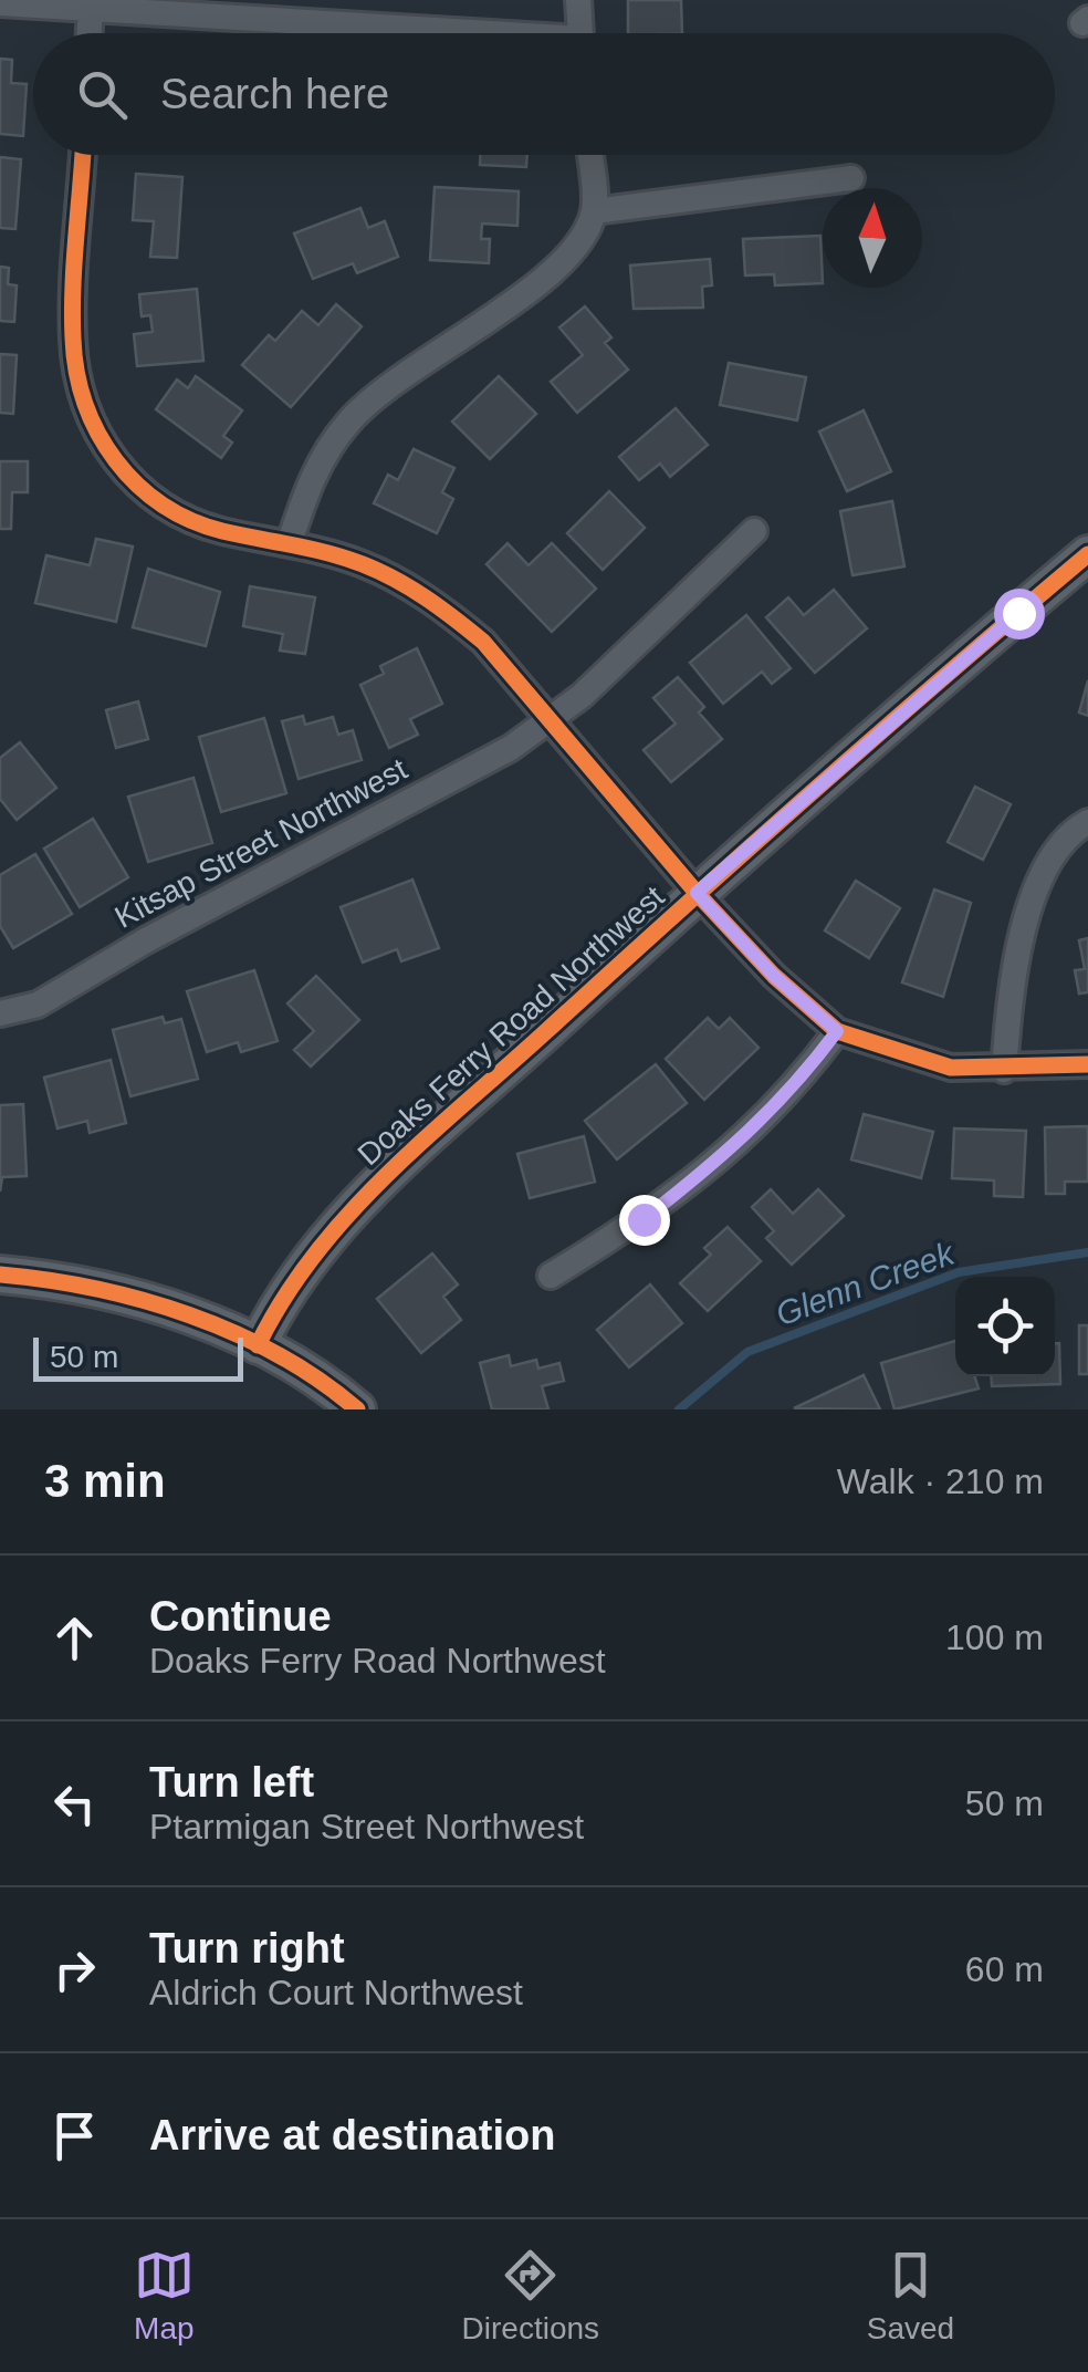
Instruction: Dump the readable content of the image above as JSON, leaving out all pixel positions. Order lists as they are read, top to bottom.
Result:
{
  "streets": {
    "main road": ["Doaks Ferry Road Northwest"],
    "street": ["Kitsap Street Northwest"]
  },
  "water": ["Glenn Creek"],
  "scale_bar": "50 m",
  "north": "top",
  "page": {
    "search": "Search here",
    "scale": "50 m",
    "heading": ["3 min", "Walk · 210 m"],
    "list": [
      ["Continue", "Doaks Ferry Road Northwest", "100 m"],
      ["Turn left", "Ptarmigan Street Northwest", "50 m"],
      ["Turn right", "Aldrich Court Northwest", "60 m"],
      "Arrive at destination"
    ],
    "nav": ["Map", "Directions", "Saved"]
  }
}
